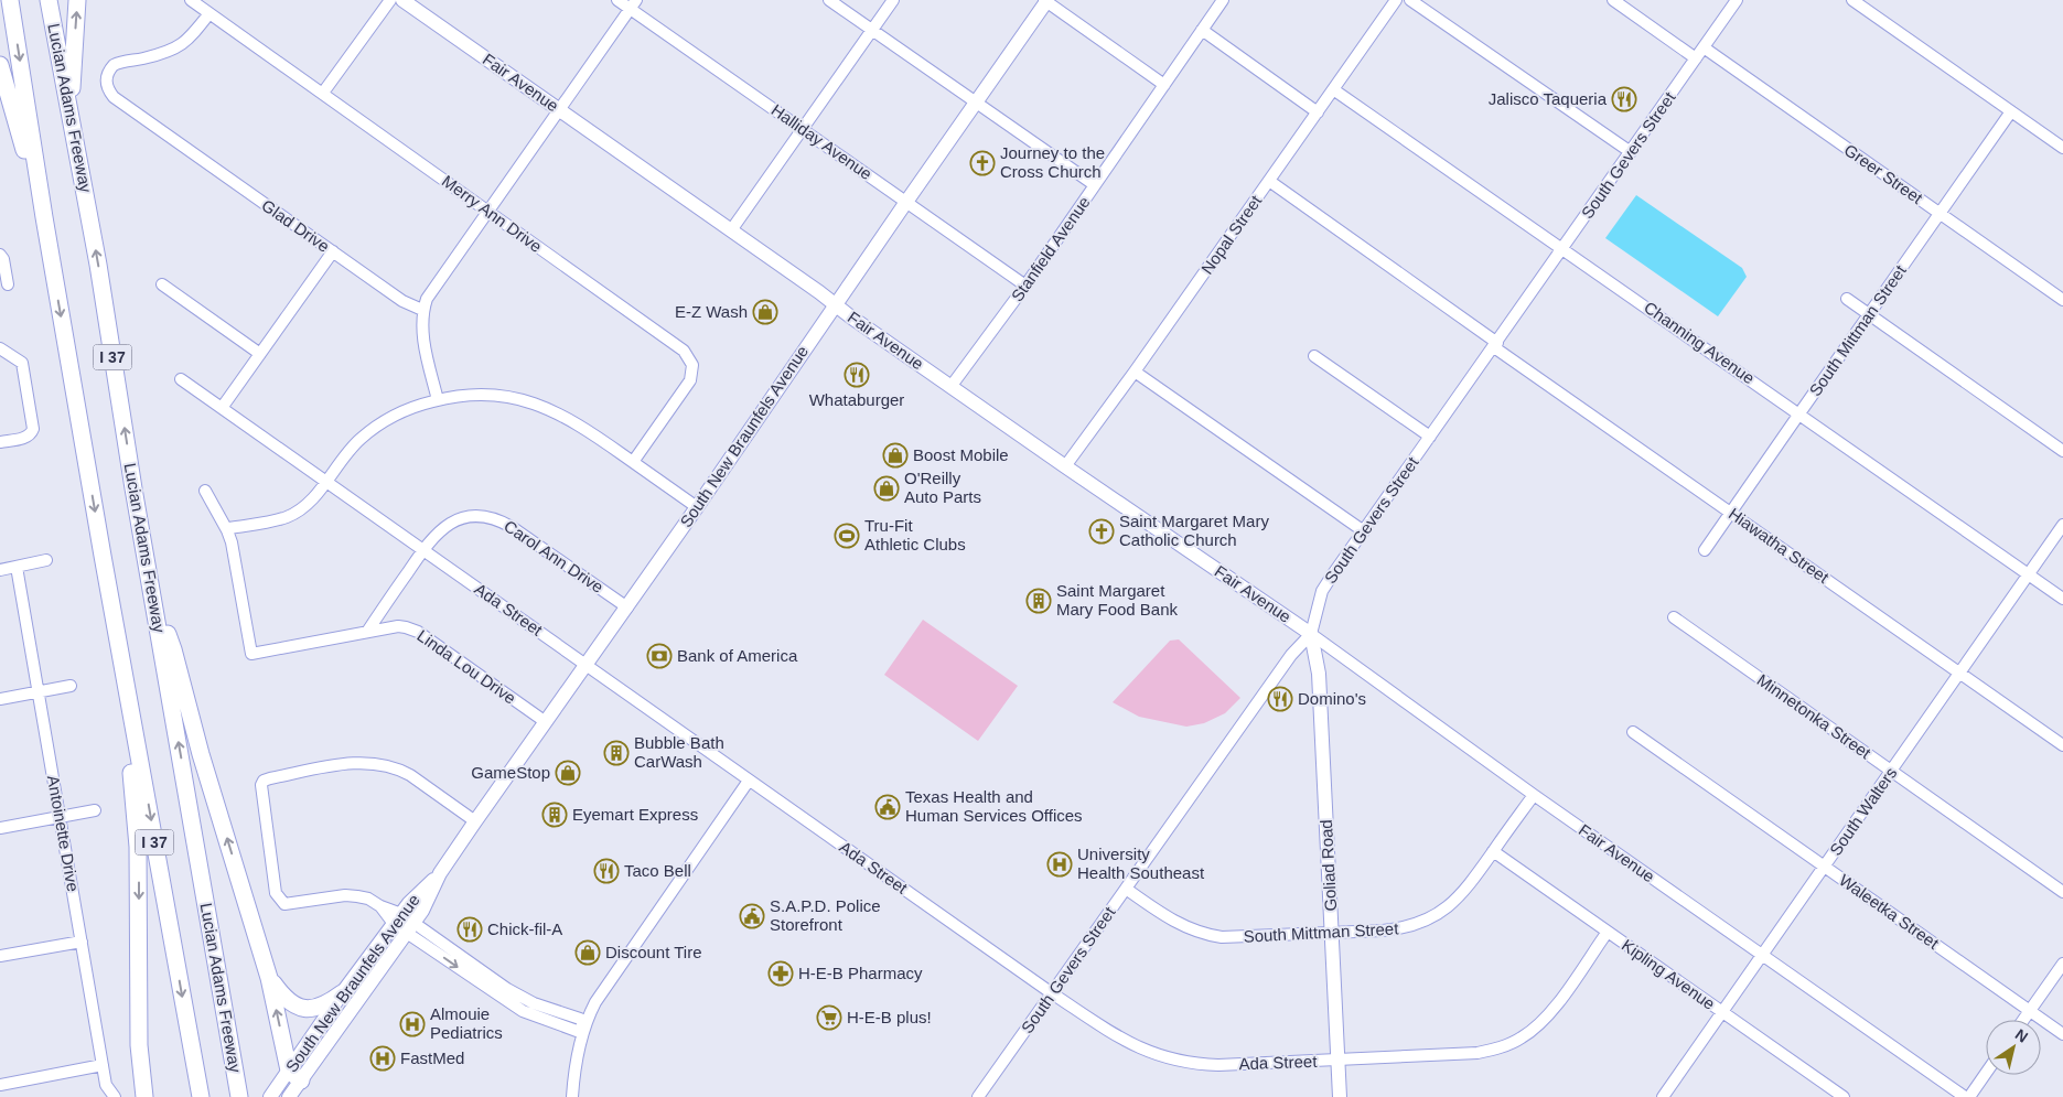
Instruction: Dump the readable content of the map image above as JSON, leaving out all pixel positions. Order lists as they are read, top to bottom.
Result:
{
  "streets": {
    "highway": ["Lucian Adams Freeway", "I 37"],
    "main road": ["Fair Avenue", "South New Braunfels Avenue", "Goliad Road"],
    "street": [
      "Halliday Avenue",
      "South Gevers Street",
      "Greer Street",
      "Merry Ann Drive",
      "Glad Drive",
      "Nopal Street",
      "Stanfield Avenue",
      "South Mittman Street",
      "Channing Avenue",
      "Hiawatha Street",
      "Carol Ann Drive",
      "Ada Street",
      "Linda Lou Drive",
      "Minnetonka Street",
      "South Walters",
      "Antoinette Drive",
      "Waleetka Street",
      "Kipling Avenue"
    ]
  },
  "crossings": [
    ["Fair Avenue", "South Gevers Street"],
    ["Fair Avenue", "Nopal Street"],
    ["Fair Avenue", "Stanfield Avenue"],
    ["Fair Avenue", "South Mittman Street"],
    ["Fair Avenue", "South New Braunfels Avenue"],
    ["Fair Avenue", "South Walters"],
    ["Fair Avenue", "Goliad Road"],
    ["Halliday Avenue", "Stanfield Avenue"],
    ["Halliday Avenue", "South New Braunfels Avenue"],
    ["South Gevers Street", "Greer Street"],
    ["South Gevers Street", "South Mittman Street"],
    ["South Gevers Street", "Channing Avenue"],
    ["South Gevers Street", "Hiawatha Street"],
    ["South Gevers Street", "Ada Street"],
    ["South Gevers Street", "Goliad Road"],
    ["Greer Street", "South Mittman Street"],
    ["Merry Ann Drive", "Glad Drive"],
    ["Nopal Street", "Channing Avenue"],
    ["Nopal Street", "Hiawatha Street"],
    ["South Mittman Street", "Channing Avenue"],
    ["South Mittman Street", "Hiawatha Street"],
    ["South Mittman Street", "Goliad Road"],
    ["South Mittman Street", "Kipling Avenue"],
    ["Channing Avenue", "South Walters"],
    ["South New Braunfels Avenue", "Carol Ann Drive"],
    ["South New Braunfels Avenue", "Ada Street"],
    ["South New Braunfels Avenue", "Linda Lou Drive"],
    ["Hiawatha Street", "South Walters"],
    ["Carol Ann Drive", "Ada Street"],
    ["Carol Ann Drive", "Linda Lou Drive"],
    ["Ada Street", "Goliad Road"],
    ["Ada Street", "Kipling Avenue"],
    ["Minnetonka Street", "South Walters"],
    ["South Walters", "Waleetka Street"],
    ["South Walters", "Kipling Avenue"]
  ],
  "places": {
    "restaurant": [
      "Jalisco Taqueria",
      "Whataburger",
      "Domino's",
      "Taco Bell",
      "Chick-fil-A"
    ],
    "church": ["Journey to the Cross Church", "Saint Margaret Mary Catholic Church"],
    "shop": [
      "E-Z Wash",
      "Boost Mobile",
      "O'Reilly Auto Parts",
      "GameStop",
      "Discount Tire"
    ],
    "sports": ["Tru-Fit Athletic Clubs"],
    "building": ["Saint Margaret Mary Food Bank", "Bubble Bath CarWash", "Eyemart Express"],
    "bank": ["Bank of America"],
    "public building": ["Texas Health and Human Services Offices", "S.A.P.D. Police Storefront"],
    "hospital": ["University Health Southeast", "Almouie Pediatrics", "FastMed"],
    "pharmacy": ["H-E-B Pharmacy"],
    "supermarket": ["H-E-B plus!"]
  },
  "north": "top right"
}
